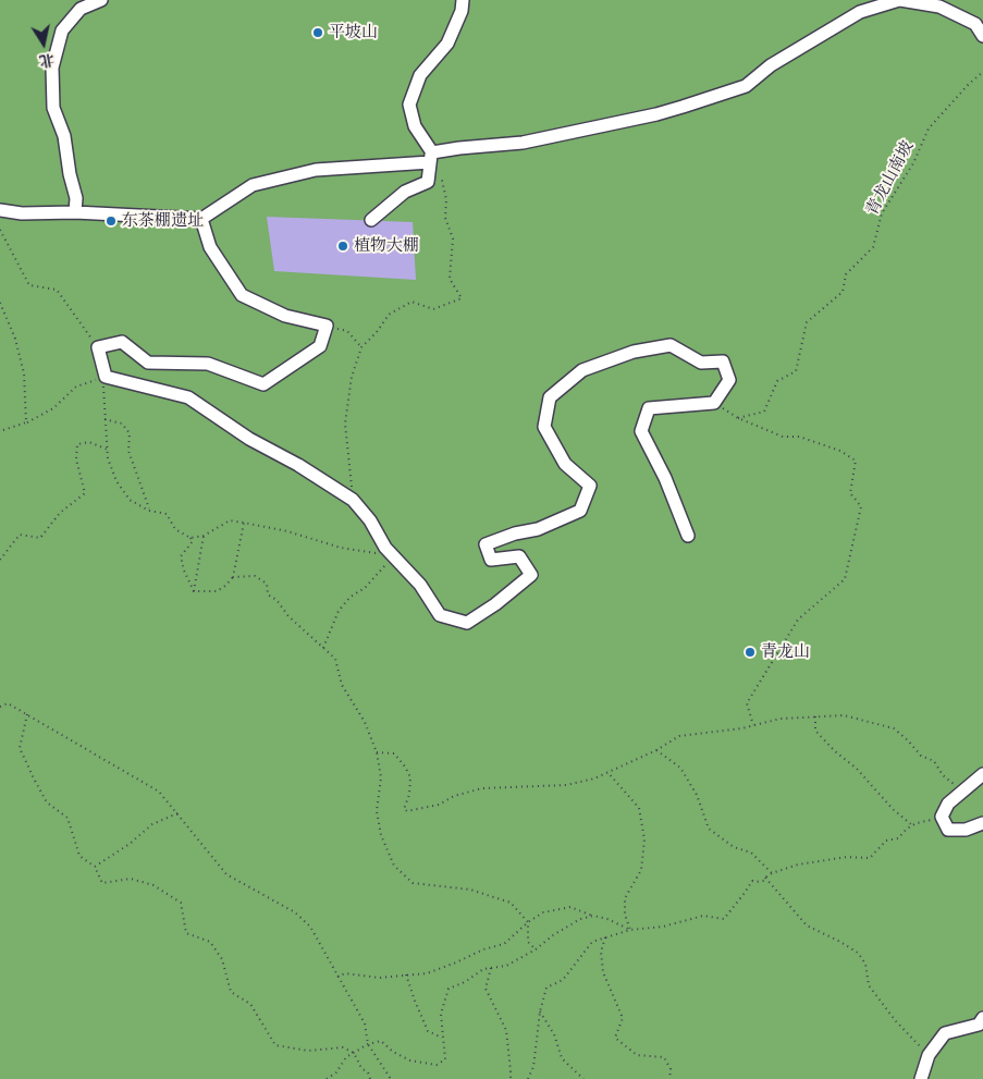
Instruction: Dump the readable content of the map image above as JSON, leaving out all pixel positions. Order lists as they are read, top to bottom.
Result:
{
  "streets": {
    "path": ["青龙山南坡"]
  },
  "places": [
    "平坡山",
    "东茶棚遗址",
    "植物大棚",
    "青龙山"
  ],
  "north": "bottom"
}
